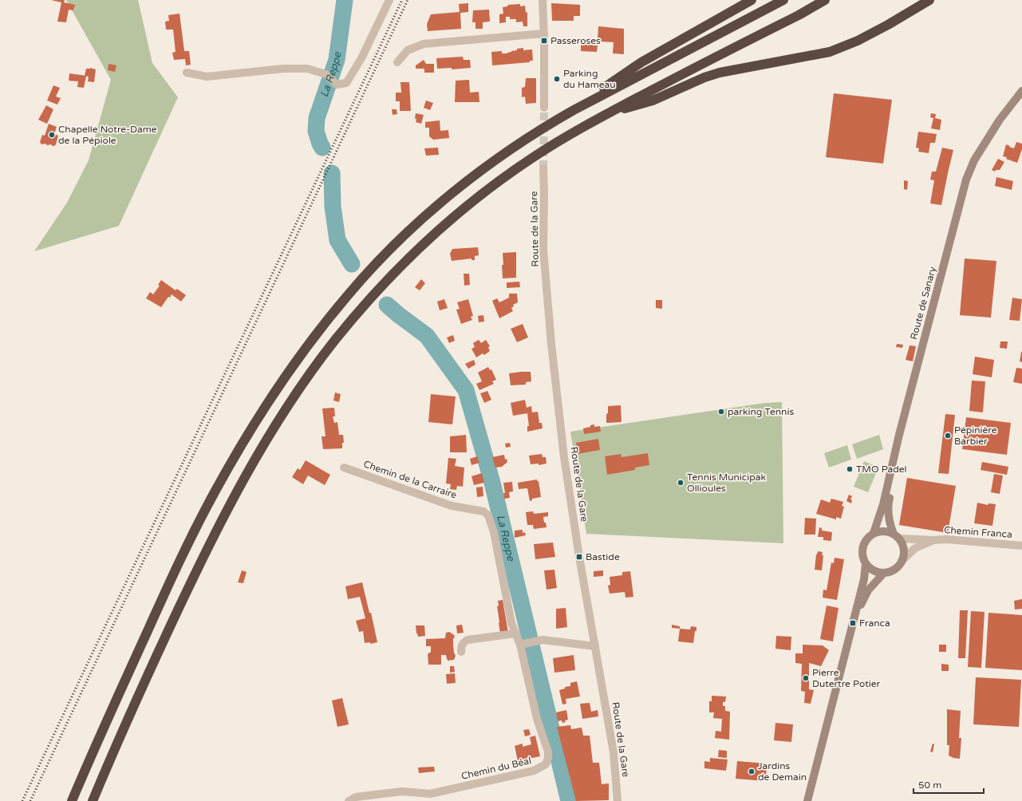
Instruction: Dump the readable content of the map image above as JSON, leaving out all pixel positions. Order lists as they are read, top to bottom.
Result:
{
  "streets": {
    "main road": ["Route de Sanary"],
    "street": [
      "Route de la Gare",
      "Chemin de la Carraire",
      "Chemin Franca",
      "Chemin du Béal"
    ]
  },
  "crossings": [
    ["Route de Sanary", "Chemin Franca"],
    ["Chemin de la Carraire", "Chemin du Béal"]
  ],
  "water": ["La Reppe"],
  "places": {
    "transit": ["Passeroses", "Bastide", "Franca"],
    "other": [
      "Parking du Hameau",
      "Chapelle Notre-Dame de la Pépiole",
      "parking Tennis",
      "Pépinière Barbier",
      "TMO Padel",
      "Tennis Municipak Ollioules",
      "Pierre Dutertre Potier",
      "Jardins de Demain"
    ]
  },
  "scale_bar": "50 m"
}
